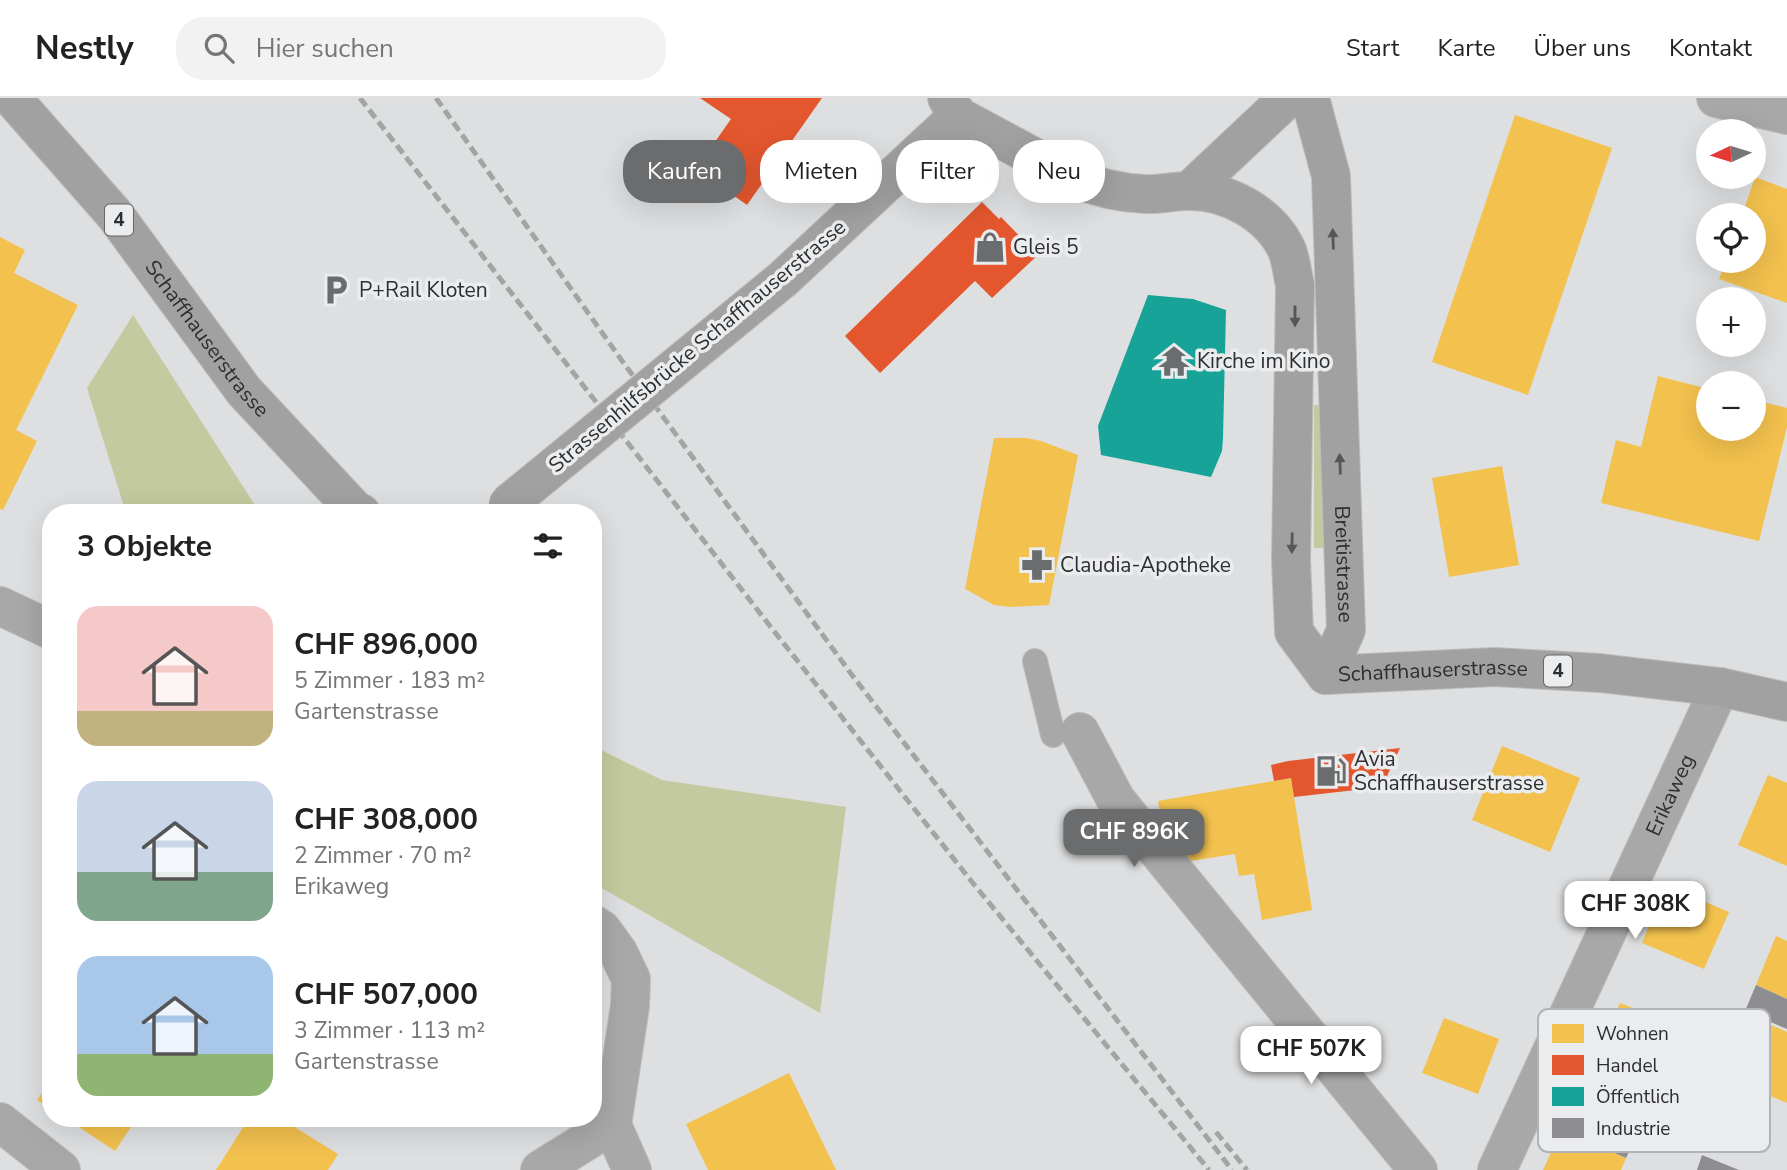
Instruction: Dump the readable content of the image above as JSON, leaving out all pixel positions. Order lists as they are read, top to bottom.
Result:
{
  "streets": {
    "main road": [
      "4",
      "Schaffhauserstrasse",
      "Strassenhilfsbrücke Schaffhauserstrasse",
      "Breitistrasse"
    ],
    "street": ["Erikaweg"]
  },
  "crossings": [
    ["Schaffhauserstrasse", "Breitistrasse"],
    ["Schaffhauserstrasse", "Erikaweg"]
  ],
  "one_way": ["Breitistrasse"],
  "places": {
    "shop": ["Gleis 5"],
    "parking": ["P+Rail Kloten"],
    "temple": ["Kirche im Kino"],
    "pharmacy": ["Claudia-Apotheke"],
    "fuel station": ["Avia Schaffhauserstrasse"]
  },
  "legend": [
    "Wohnen",
    "Handel",
    "Öffentlich",
    "Industrie"
  ],
  "north": "left",
  "page": {
    "header": "Nestly",
    "search": "Hier suchen",
    "nav": [
      "Start",
      "Karte",
      "Über uns",
      "Kontakt"
    ],
    "map_buttons": ["+", "−"],
    "chip": [
      "Kaufen",
      "Mieten",
      "Filter",
      "Neu"
    ],
    "heading": "3 Objekte",
    "list": [
      {
        "name": "CHF 896,000",
        "note": "5 Zimmer · 183 m² · Gartenstrasse"
      },
      {
        "name": "CHF 308,000",
        "note": "2 Zimmer · 70 m² · Erikaweg"
      },
      {
        "name": "CHF 507,000",
        "note": "3 Zimmer · 113 m² · Gartenstrasse"
      }
    ],
    "price": ["CHF 896K", "CHF 308K", "CHF 507K"]
  }
}
